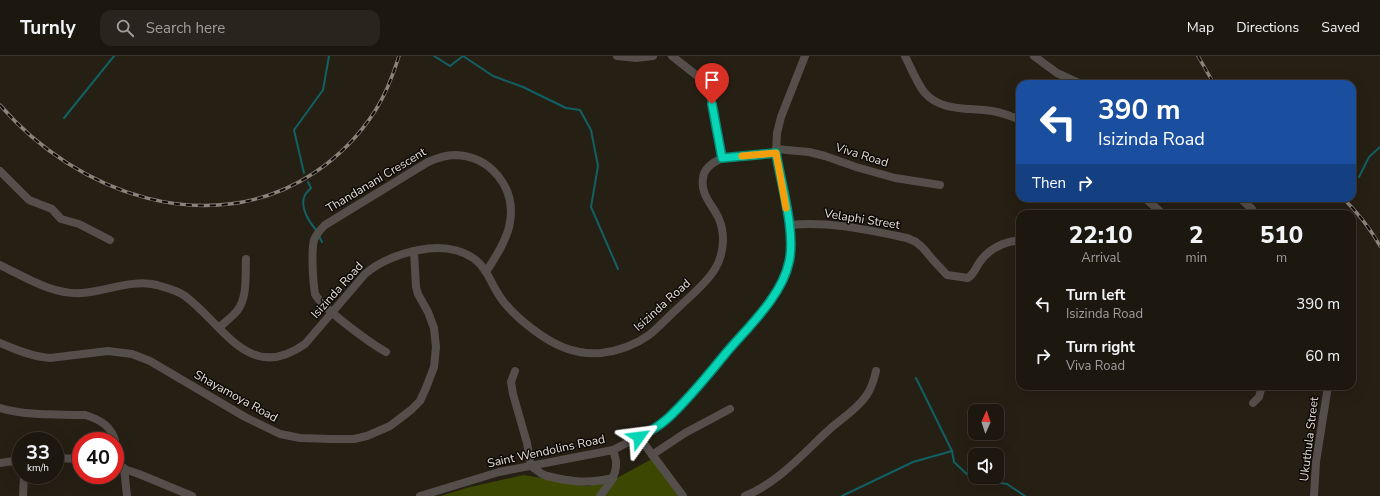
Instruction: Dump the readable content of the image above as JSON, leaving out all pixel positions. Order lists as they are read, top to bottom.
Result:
{
  "streets": {
    "street": [
      "Viva Road",
      "Thandanani Crescent",
      "Velaphi Street",
      "Isizinda Road",
      "Shayamoya Road",
      "Ukuthula Street",
      "Saint Wendolins Road"
    ]
  },
  "crossings": [
    ["Viva Road", "Saint Wendolins Road"],
    ["Thandanani Crescent", "Isizinda Road"],
    ["Velaphi Street", "Saint Wendolins Road"],
    ["Isizinda Road", "Shayamoya Road"]
  ],
  "north": "top",
  "page": {
    "header": "Turnly",
    "search": "Search here",
    "nav": ["Map", "Directions", "Saved"],
    "turn": ["390 m", "Isizinda Road"],
    "then": "Then",
    "eta": [
      "22:10",
      "Arrival",
      "2",
      "min",
      "510",
      "m"
    ],
    "list": [
      {
        "name": "Turn left",
        "note": "Isizinda Road",
        "value": "390 m"
      },
      {
        "name": "Turn right",
        "note": "Viva Road",
        "value": "60 m"
      }
    ],
    "speed": "33 km/h",
    "limit": "40"
  }
}
